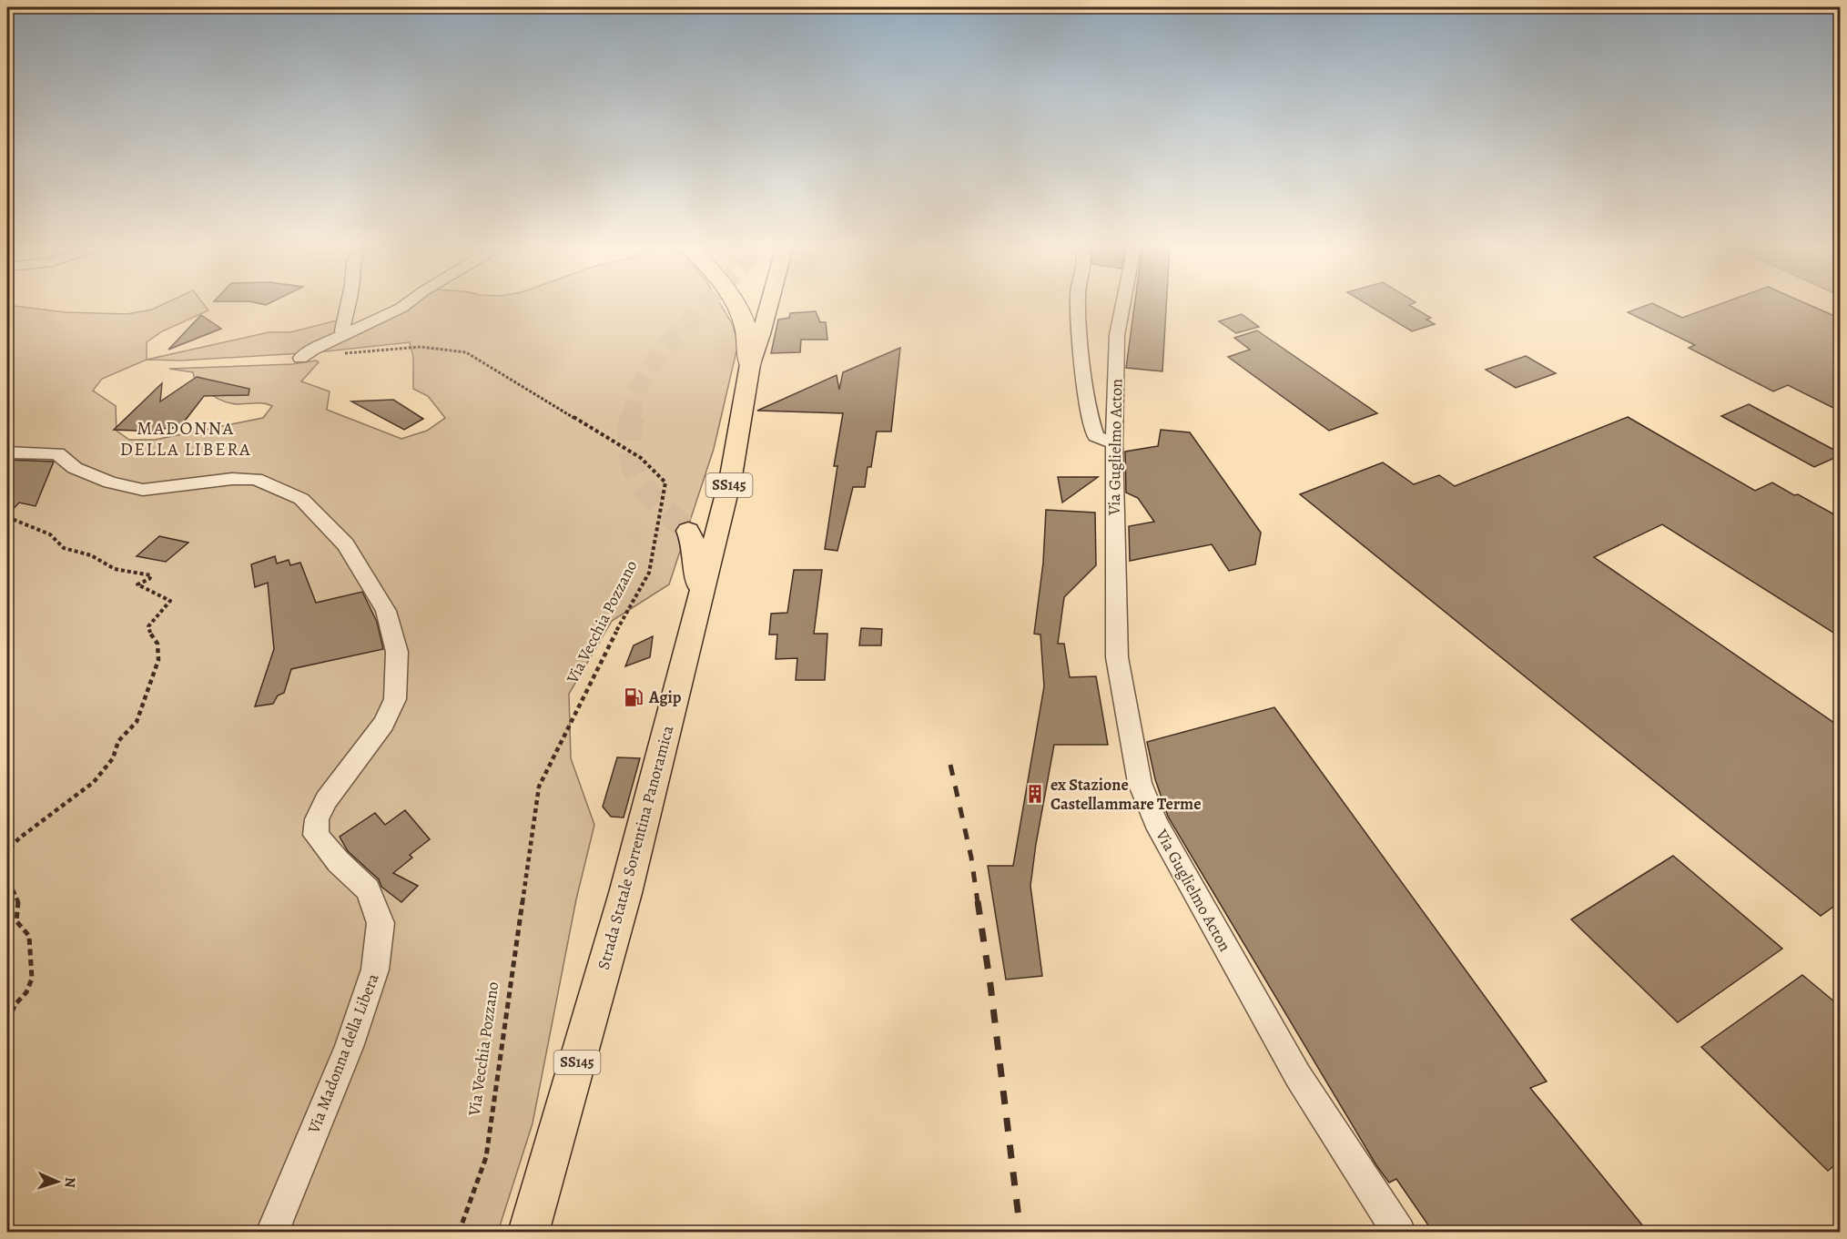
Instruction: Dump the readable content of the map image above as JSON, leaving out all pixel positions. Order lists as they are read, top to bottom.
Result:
{
  "streets": {
    "main road": ["SS145", "Strada Statale Sorrentina Panoramica"],
    "street": ["Via Guglielmo Acton", "Via Madonna della Libera"],
    "path": ["Via Vecchia Pozzano"]
  },
  "crossings": [
    ["SS145", "Strada Statale Sorrentina Panoramica"]
  ],
  "districts": ["MADONNA DELLA LIBERA"],
  "places": {
    "fuel station": ["Agip"],
    "building": ["ex Stazione Castellammare Terme"]
  },
  "north": "right"
}
